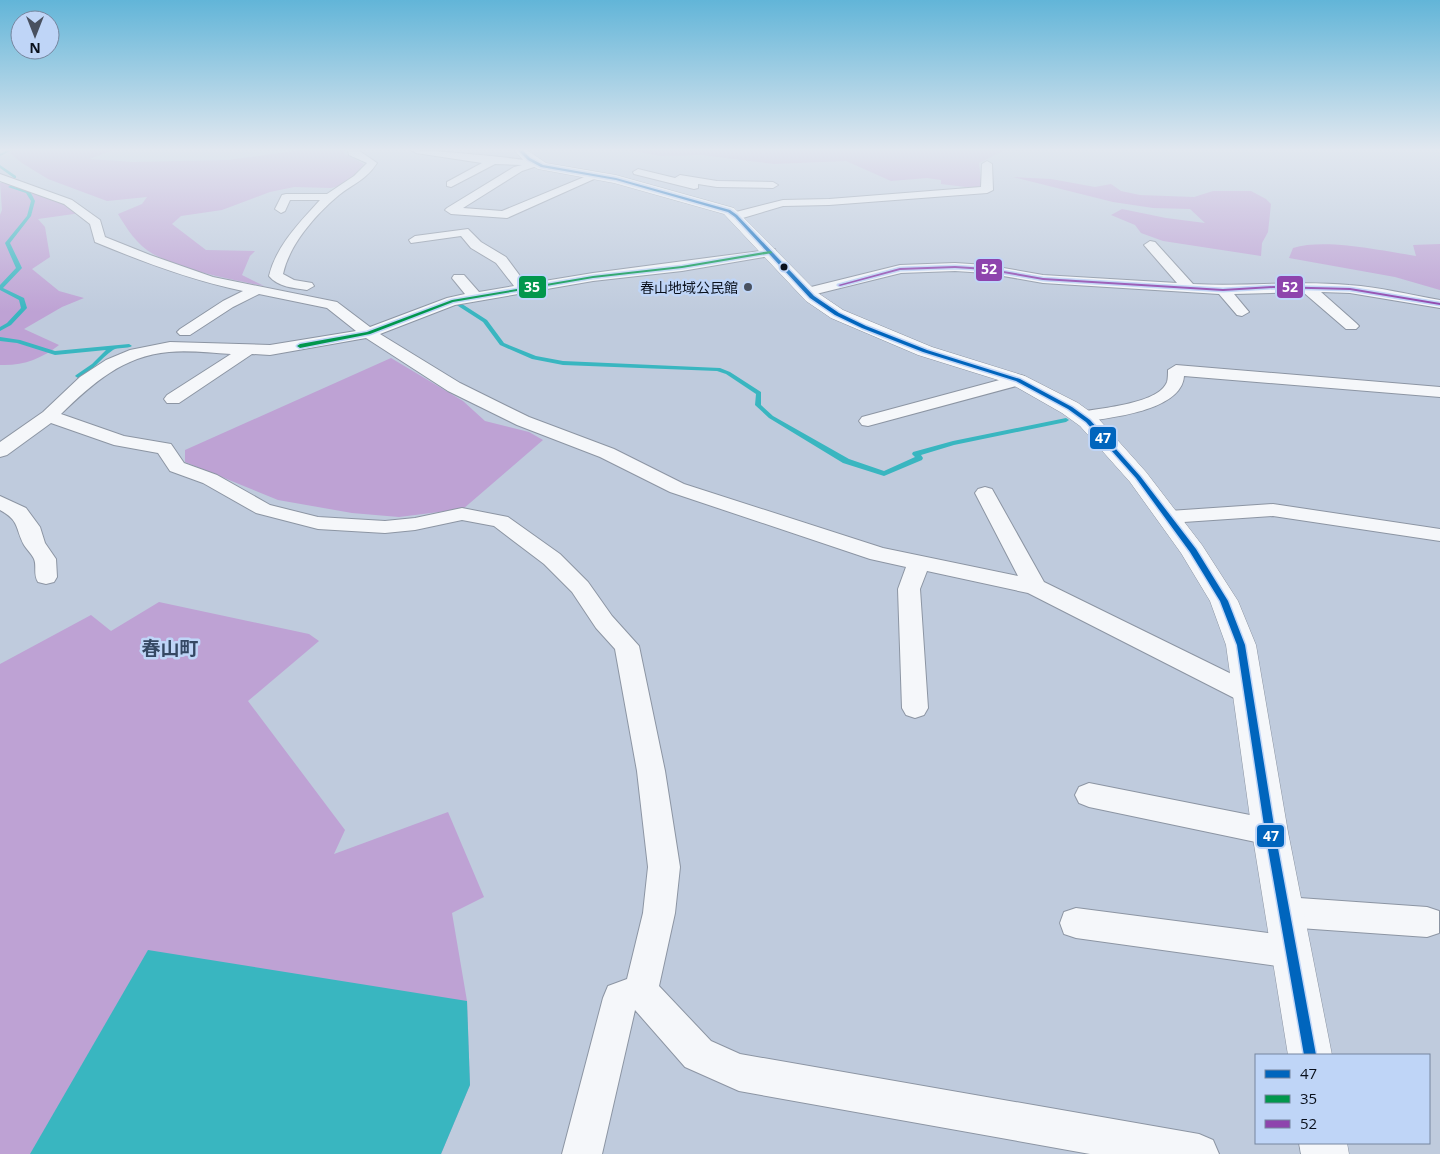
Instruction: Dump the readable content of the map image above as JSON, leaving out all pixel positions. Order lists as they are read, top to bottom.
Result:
{
  "districts": ["春山町"],
  "places": ["春山地域公民館"],
  "lines": ["transit line 47", "transit line 35", "transit line 52"],
  "legend": ["47", "35", "52"],
  "north": "bottom"
}
